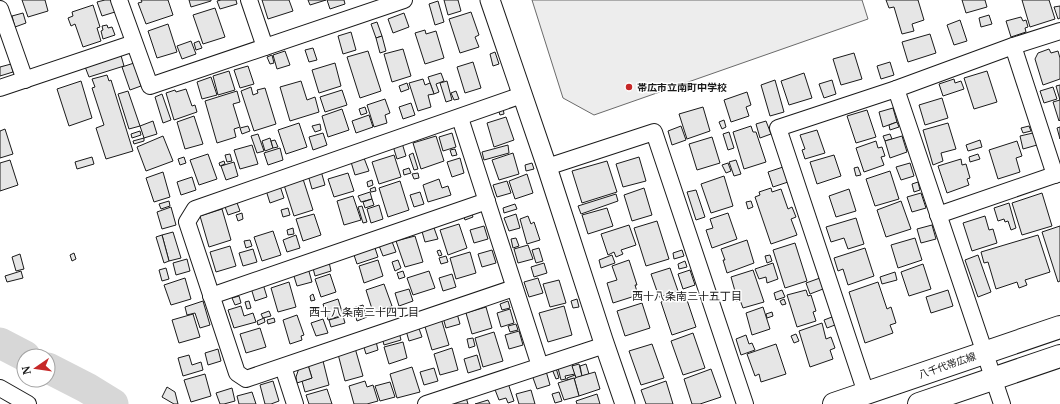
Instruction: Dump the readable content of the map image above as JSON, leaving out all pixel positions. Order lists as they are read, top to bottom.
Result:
{
  "streets": {
    "main road": ["八千代帯広線"]
  },
  "districts": ["西十八条南三十五丁目", "西十八条南三十四丁目"],
  "places": ["帯広市立南町中学校"],
  "north": "left"
}
